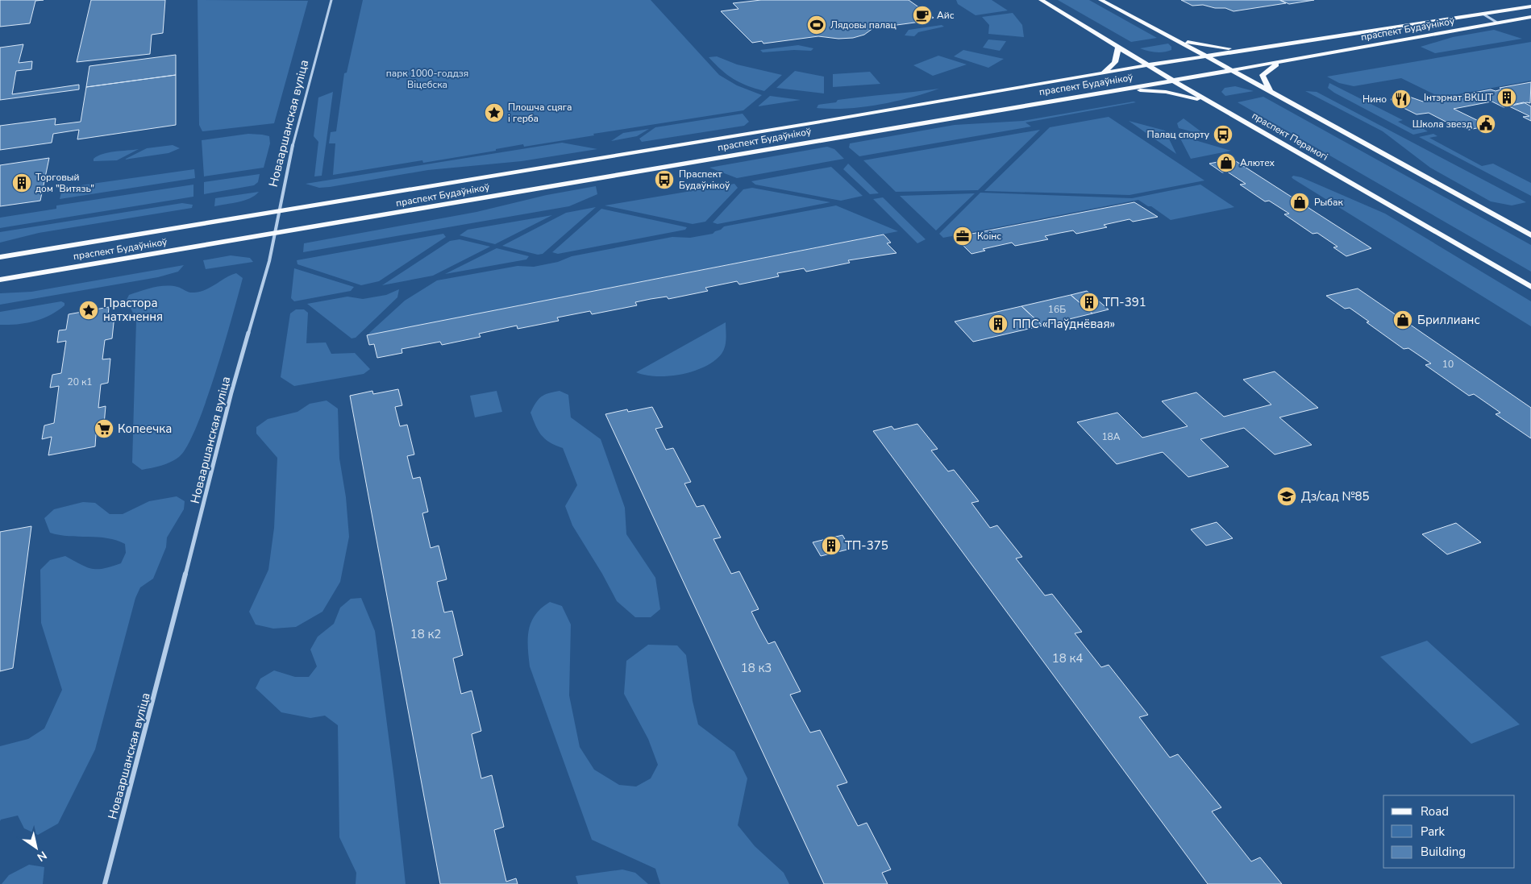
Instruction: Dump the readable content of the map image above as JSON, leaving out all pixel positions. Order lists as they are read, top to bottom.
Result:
{
  "streets": {
    "main road": ["праспект Будаўнікоў", "праспект Перамогі"],
    "street": ["Новааршанская вуліца"]
  },
  "crossings": [
    ["праспект Будаўнікоў", "Новааршанская вуліца"],
    ["праспект Будаўнікоў", "праспект Перамогі"]
  ],
  "parks": ["парк 1000-годдзя Віцебска"],
  "places": {
    "cafe": ["Айс"],
    "sports": ["Лядовы палац"],
    "building": [
      "Інтэрнат ВКШТ",
      "Торговый дом \"Витязь\"",
      "ТП-391",
      "ППС «Паўднёвая»",
      "ТП-375"
    ],
    "restaurant": ["Нино"],
    "place": ["Плошча сцяга і герба", "Прастора натхнення"],
    "public building": ["Школа звезд"],
    "bus stop": ["Палац спорту", "Праспект Будаўнікоў"],
    "shop": ["Алютех", "Рыбак", "Бриллианс"],
    "office": ["Коінс"],
    "supermarket": ["Копеечка"],
    "school or university": ["Дз/сад №85"]
  },
  "house_numbers": [
    "16Б",
    "10",
    "20 к1",
    "18А",
    "18 к2",
    "18 к4",
    "18 к3"
  ],
  "legend": ["Road", "Park", "Building"],
  "north": "bottom right"
}
